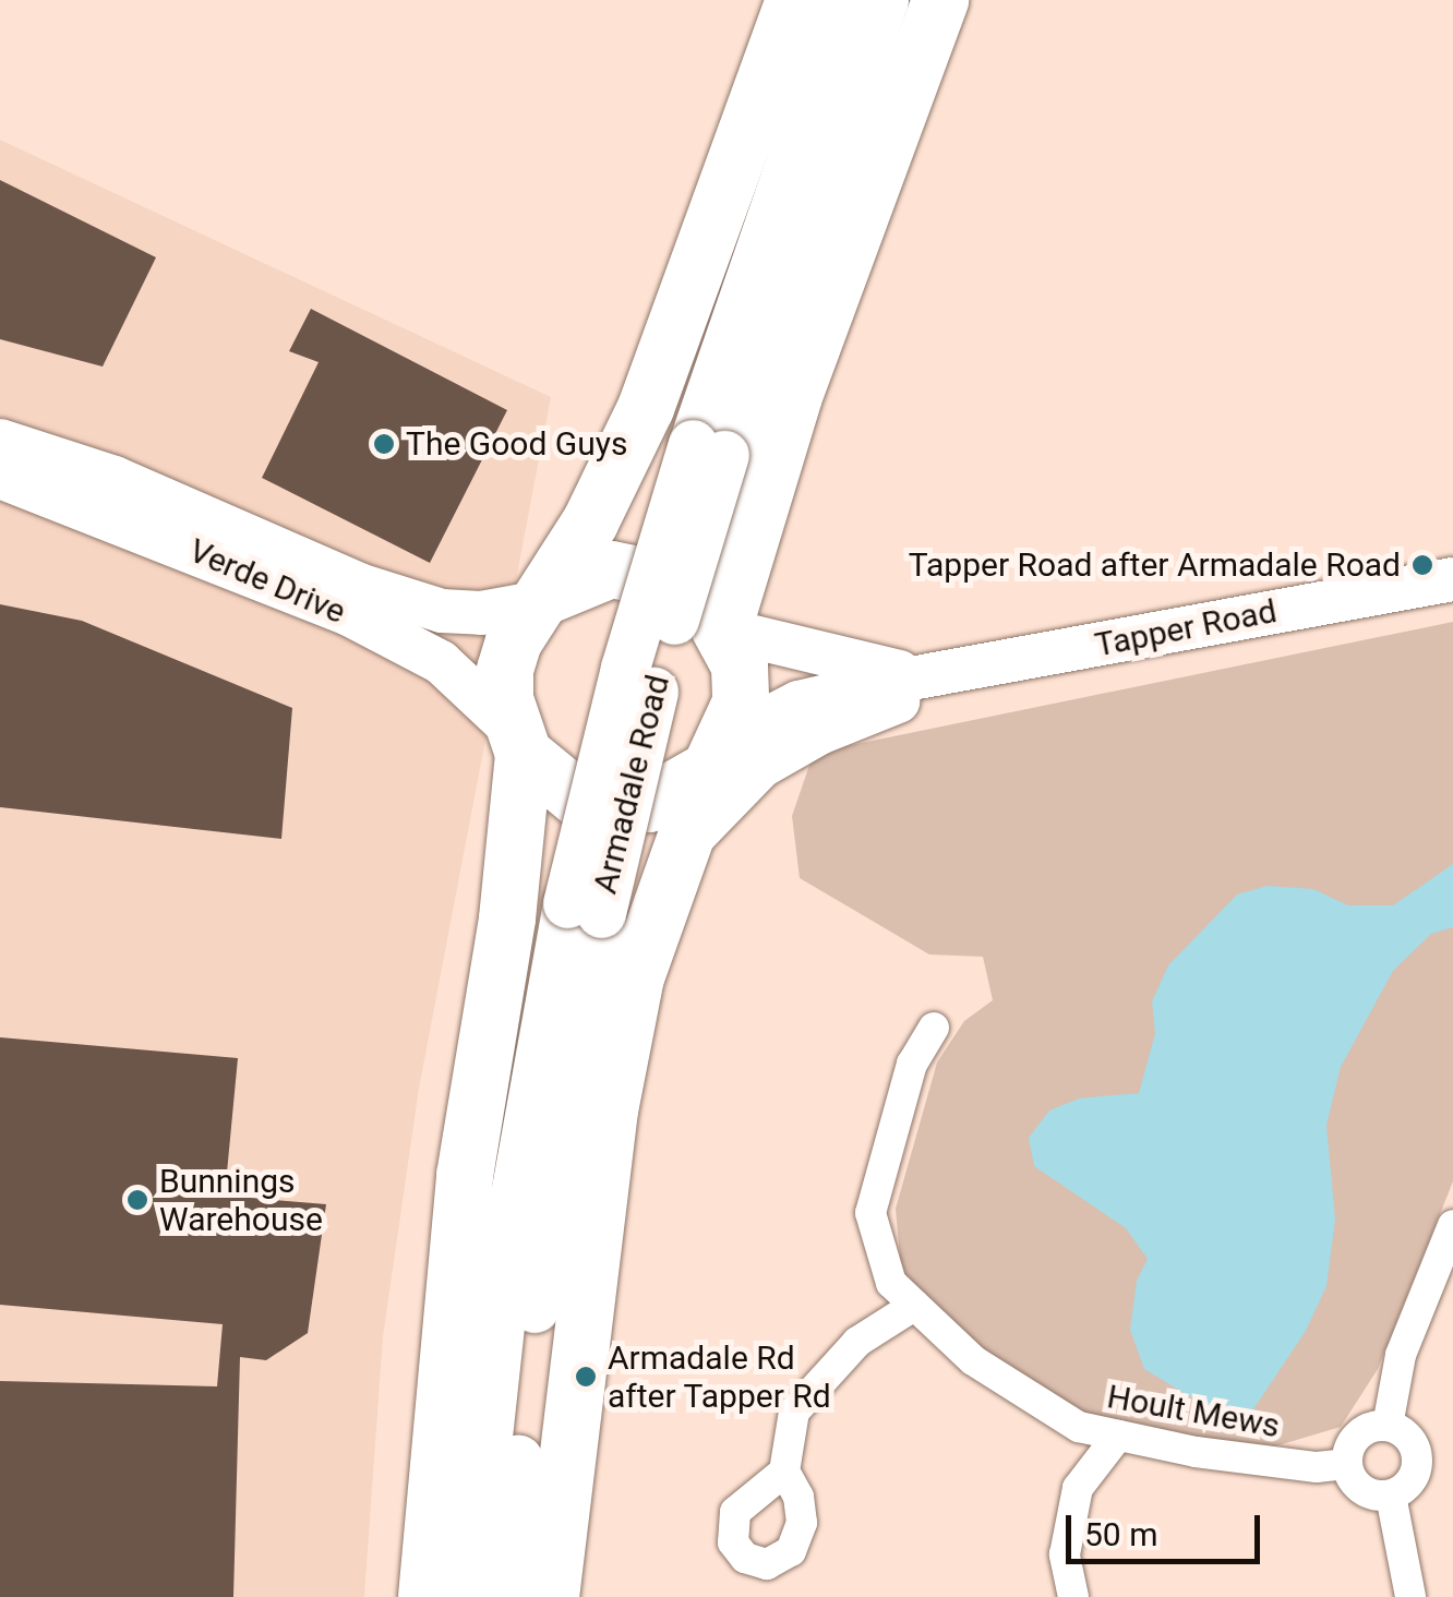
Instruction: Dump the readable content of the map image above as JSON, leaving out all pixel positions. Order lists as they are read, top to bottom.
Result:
{
  "streets": {
    "highway": ["Armadale Road"],
    "street": ["Verde Drive", "Tapper Road", "Hoult Mews"]
  },
  "crossings": [
    ["Verde Drive", "Tapper Road"],
    ["Verde Drive", "Armadale Road"],
    ["Tapper Road", "Armadale Road"]
  ],
  "places": [
    "The Good Guys",
    "Tapper Road after Armadale Road",
    "Bunnings Warehouse",
    "Armadale Rd after Tapper Rd"
  ],
  "scale_bar": "50 m"
}
